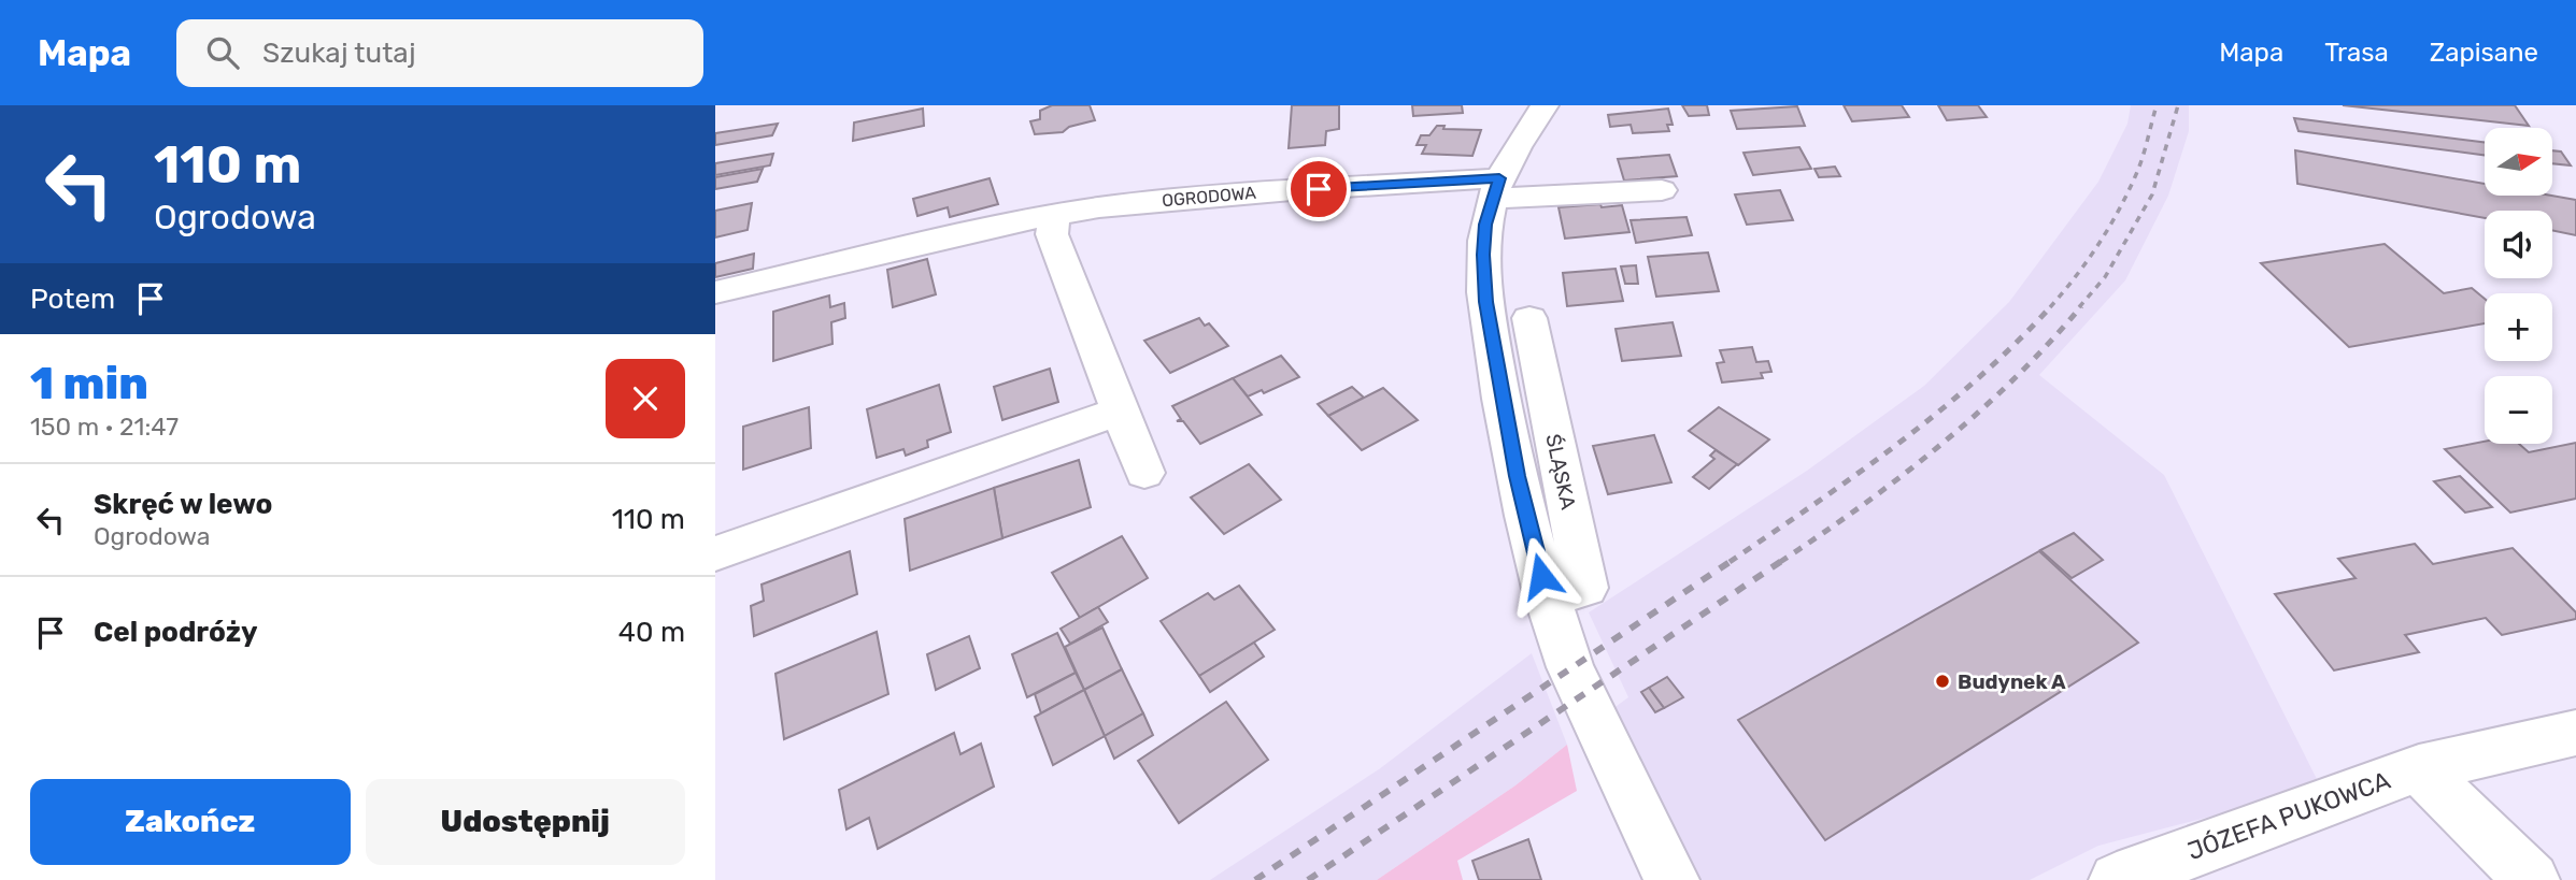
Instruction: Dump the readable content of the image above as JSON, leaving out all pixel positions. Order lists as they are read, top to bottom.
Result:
{
  "streets": {
    "street": ["OGRODOWA", "ŚLĄSKA", "JÓZEFA PUKOWCA"]
  },
  "crossings": [
    ["OGRODOWA", "ŚLĄSKA"]
  ],
  "places": ["Budynek A"],
  "north": "right",
  "page": {
    "header": "Mapa",
    "search": "Szukaj tutaj",
    "nav": ["Mapa", "Trasa", "Zapisane"],
    "turn": ["110 m", "Ogrodowa"],
    "map_buttons": ["+", "−"],
    "then": "Potem",
    "heading": ["1 min", "150 m · 21:47"],
    "list": [
      {
        "name": "Skręć w lewo",
        "note": "Ogrodowa",
        "value": "110 m"
      },
      {
        "name": "Cel podróży",
        "value": "40 m"
      }
    ],
    "buttons": ["Zakończ", "Udostępnij"]
  }
}
